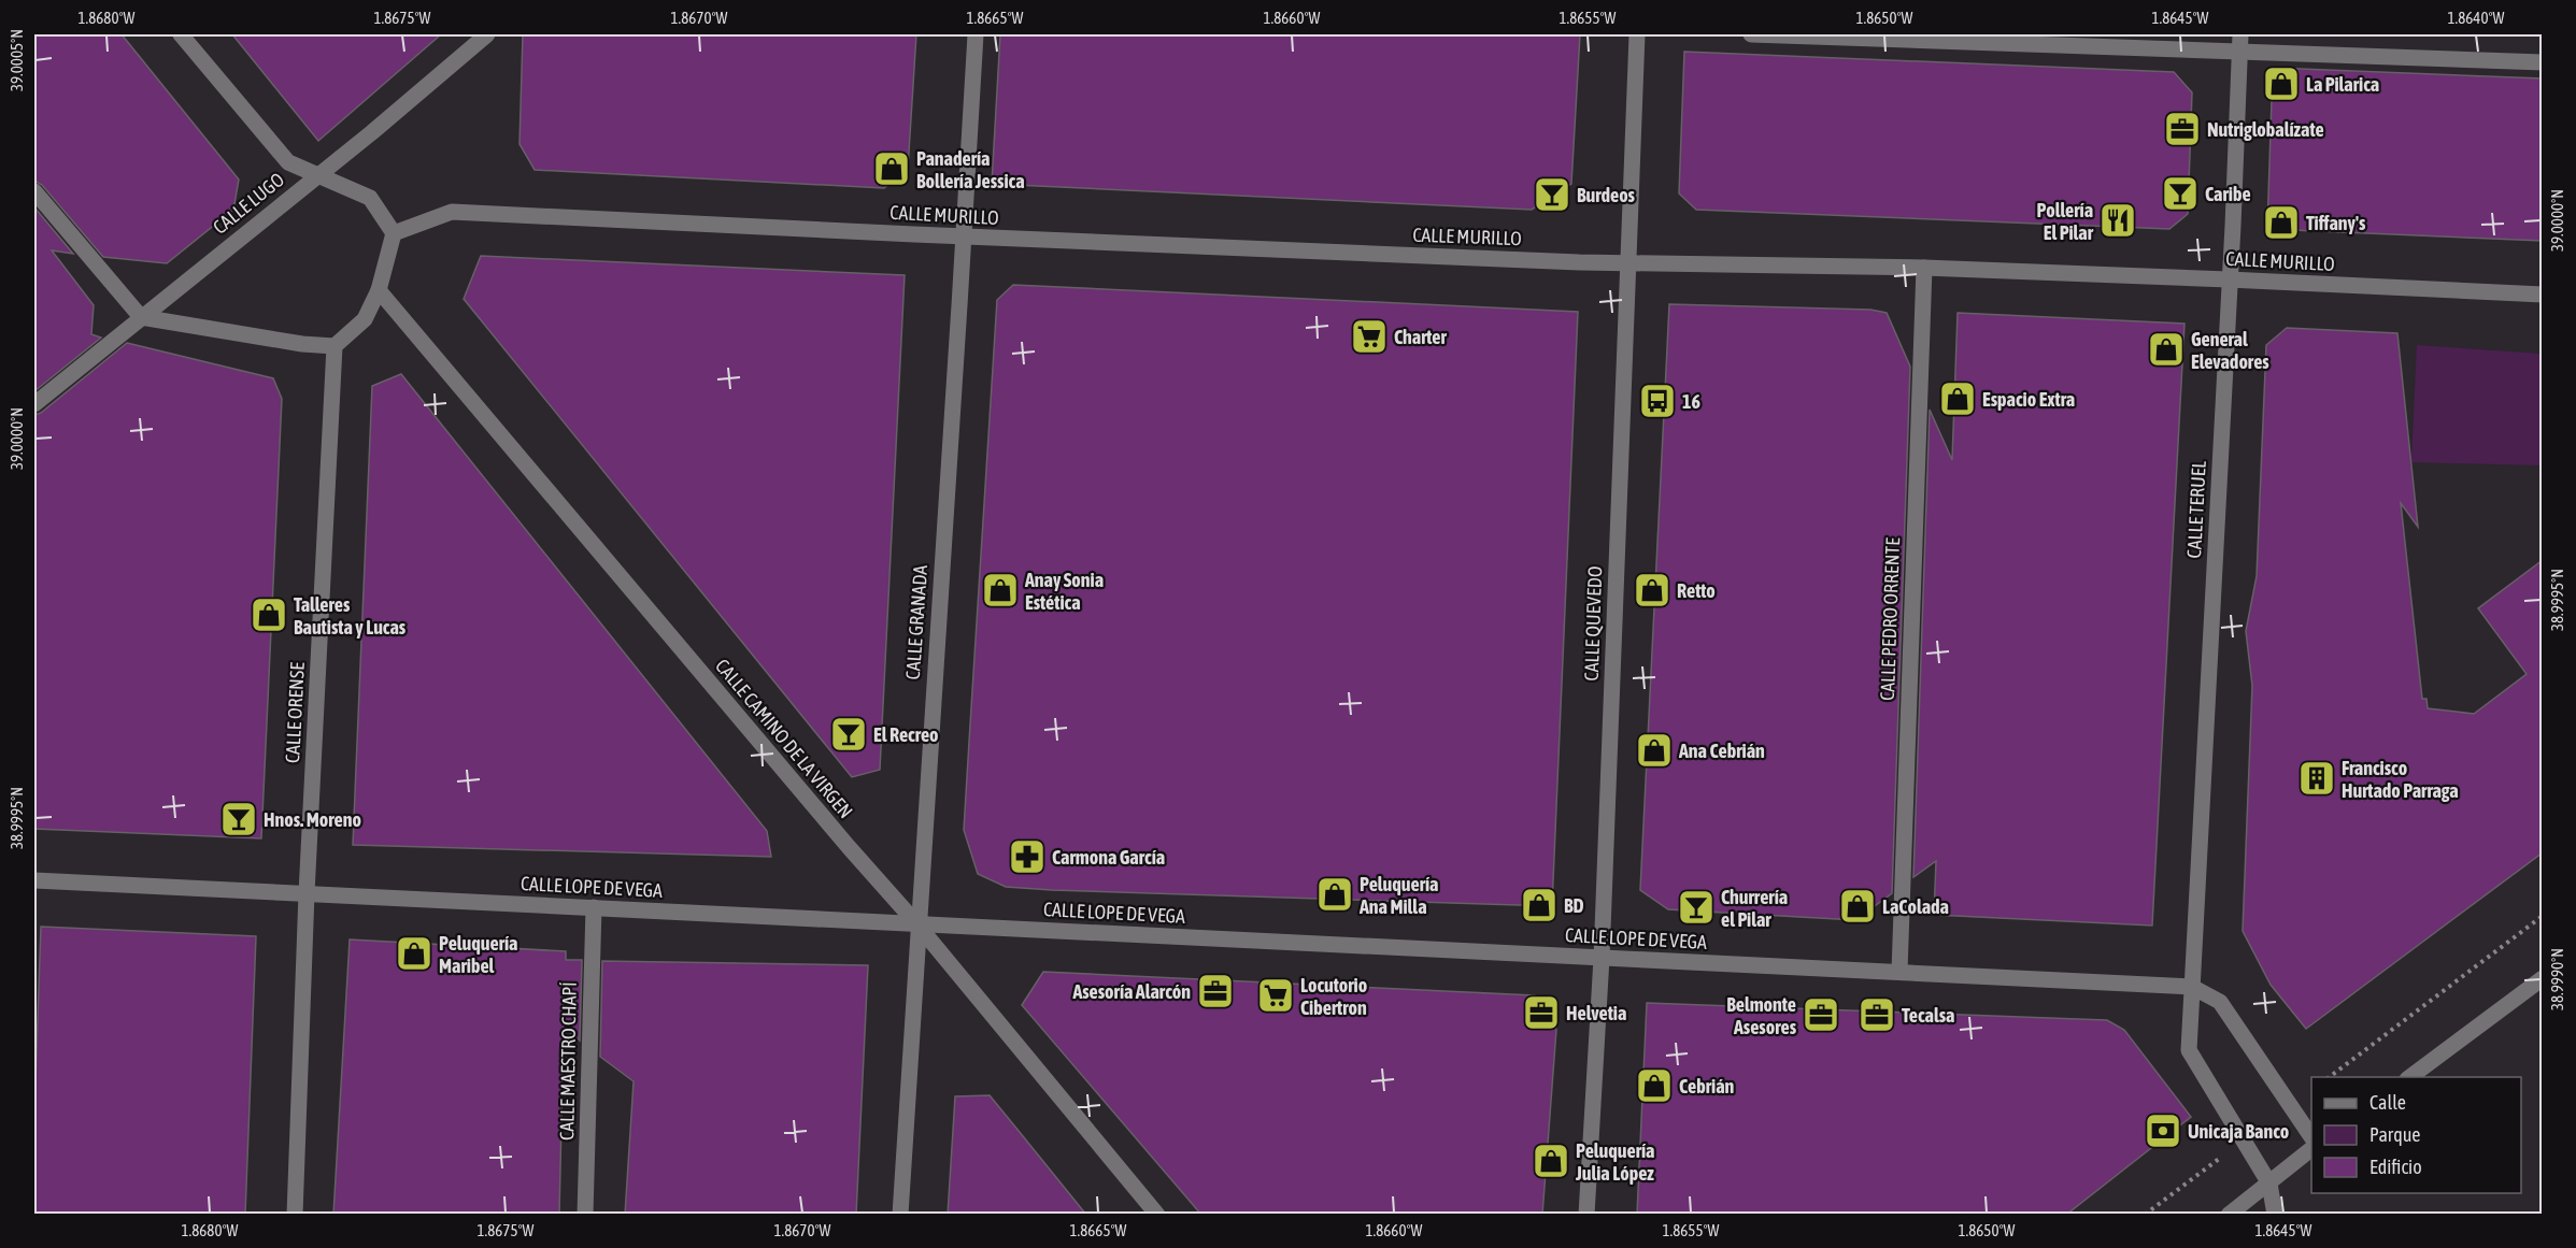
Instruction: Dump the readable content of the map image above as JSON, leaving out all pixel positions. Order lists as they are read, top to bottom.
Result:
{
  "streets": {
    "street": [
      "CALLE LUGO",
      "CALLE MURILLO",
      "CALLE TERUEL",
      "CALLE PEDRO ORRENTE",
      "CALLE GRANADA",
      "CALLE QUEVEDO",
      "CALLE ORENSE",
      "CALLE CAMINO DE LA VIRGEN",
      "CALLE LOPE DE VEGA",
      "CALLE MAESTRO CHAPÍ"
    ]
  },
  "crossings": [
    ["CALLE MURILLO", "CALLE TERUEL"],
    ["CALLE MURILLO", "CALLE PEDRO ORRENTE"],
    ["CALLE MURILLO", "CALLE GRANADA"],
    ["CALLE MURILLO", "CALLE QUEVEDO"],
    ["CALLE TERUEL", "CALLE LOPE DE VEGA"],
    ["CALLE PEDRO ORRENTE", "CALLE LOPE DE VEGA"],
    ["CALLE GRANADA", "CALLE CAMINO DE LA VIRGEN"],
    ["CALLE GRANADA", "CALLE LOPE DE VEGA"],
    ["CALLE QUEVEDO", "CALLE LOPE DE VEGA"],
    ["CALLE ORENSE", "CALLE LOPE DE VEGA"],
    ["CALLE CAMINO DE LA VIRGEN", "CALLE LOPE DE VEGA"],
    ["CALLE LOPE DE VEGA", "CALLE MAESTRO CHAPÍ"]
  ],
  "places": {
    "shop": [
      "La Pilarica",
      "Panadería Bollería Jessica",
      "Tiffany's",
      "General Elevadores",
      "Espacio Extra",
      "Anay Sonia Estética",
      "Retto",
      "Talleres Bautista y Lucas",
      "Ana Cebrián",
      "Peluquería Ana Milla",
      "BD",
      "LaColada",
      "Peluquería Maribel",
      "Cebrián",
      "Peluquería Julia López"
    ],
    "office": [
      "Nutriglobalízate",
      "Asesoría Alarcón",
      "Helvetia",
      "Belmonte Asesores",
      "Tecalsa"
    ],
    "bar": [
      "Caribe",
      "Burdeos",
      "El Recreo",
      "Hnos. Moreno",
      "Churrería el Pilar"
    ],
    "restaurant": ["Pollería El Pilar"],
    "supermarket": ["Charter", "Locutorio Cibertron"],
    "bus stop": ["16"],
    "building": ["Francisco Hurtado Parraga"],
    "pharmacy": ["Carmona García"],
    "bank": ["Unicaja Banco"]
  },
  "legend": ["Calle", "Parque", "Edificio"],
  "coordinates": [
    "1.8680°W",
    "1.8675°W",
    "1.8670°W",
    "1.8665°W",
    "1.8660°W",
    "1.8655°W",
    "1.8650°W",
    "1.8645°W",
    "1.8640°W",
    "39.0005°N",
    "39.0000°N",
    "38.9995°N",
    "38.9990°N"
  ]
}
